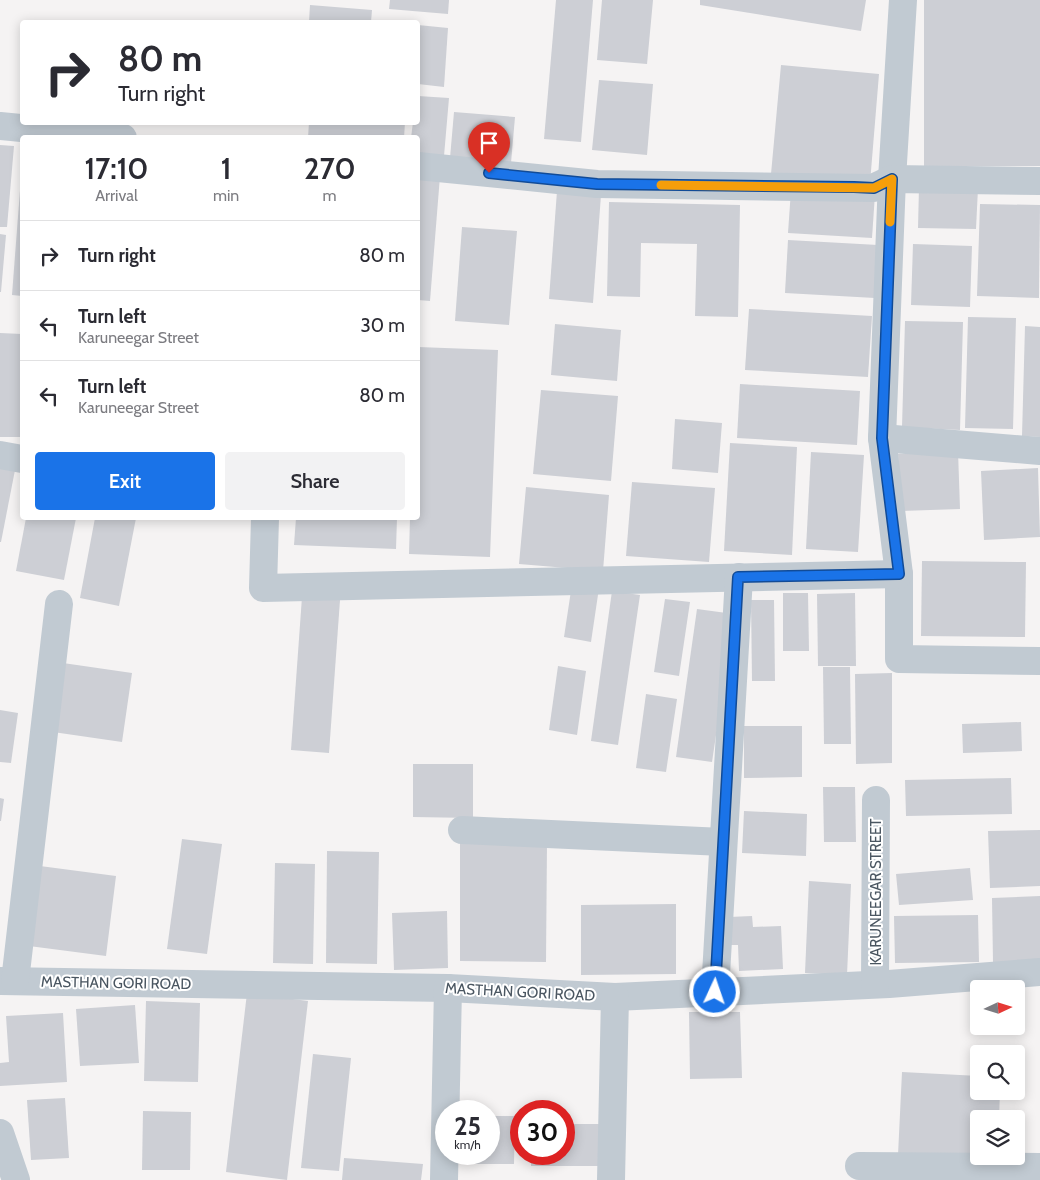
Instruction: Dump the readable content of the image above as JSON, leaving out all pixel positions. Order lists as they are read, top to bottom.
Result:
{
  "streets": {
    "street": ["KARUNEEGAR STREET", "MASTHAN GORI ROAD"]
  },
  "crossings": [
    ["KARUNEEGAR STREET", "MASTHAN GORI ROAD"]
  ],
  "north": "right",
  "page": {
    "turn": ["80 m", "Turn right"],
    "eta": [
      "17:10",
      "Arrival",
      "1",
      "min",
      "270",
      "m"
    ],
    "list": [
      {
        "name": "Turn right",
        "value": "80 m"
      },
      {
        "name": "Turn left",
        "note": "Karuneegar Street",
        "value": "30 m"
      },
      {
        "name": "Turn left",
        "note": "Karuneegar Street",
        "value": "80 m"
      }
    ],
    "buttons": ["Exit", "Share"],
    "speed": "25 km/h",
    "limit": "30"
  }
}
